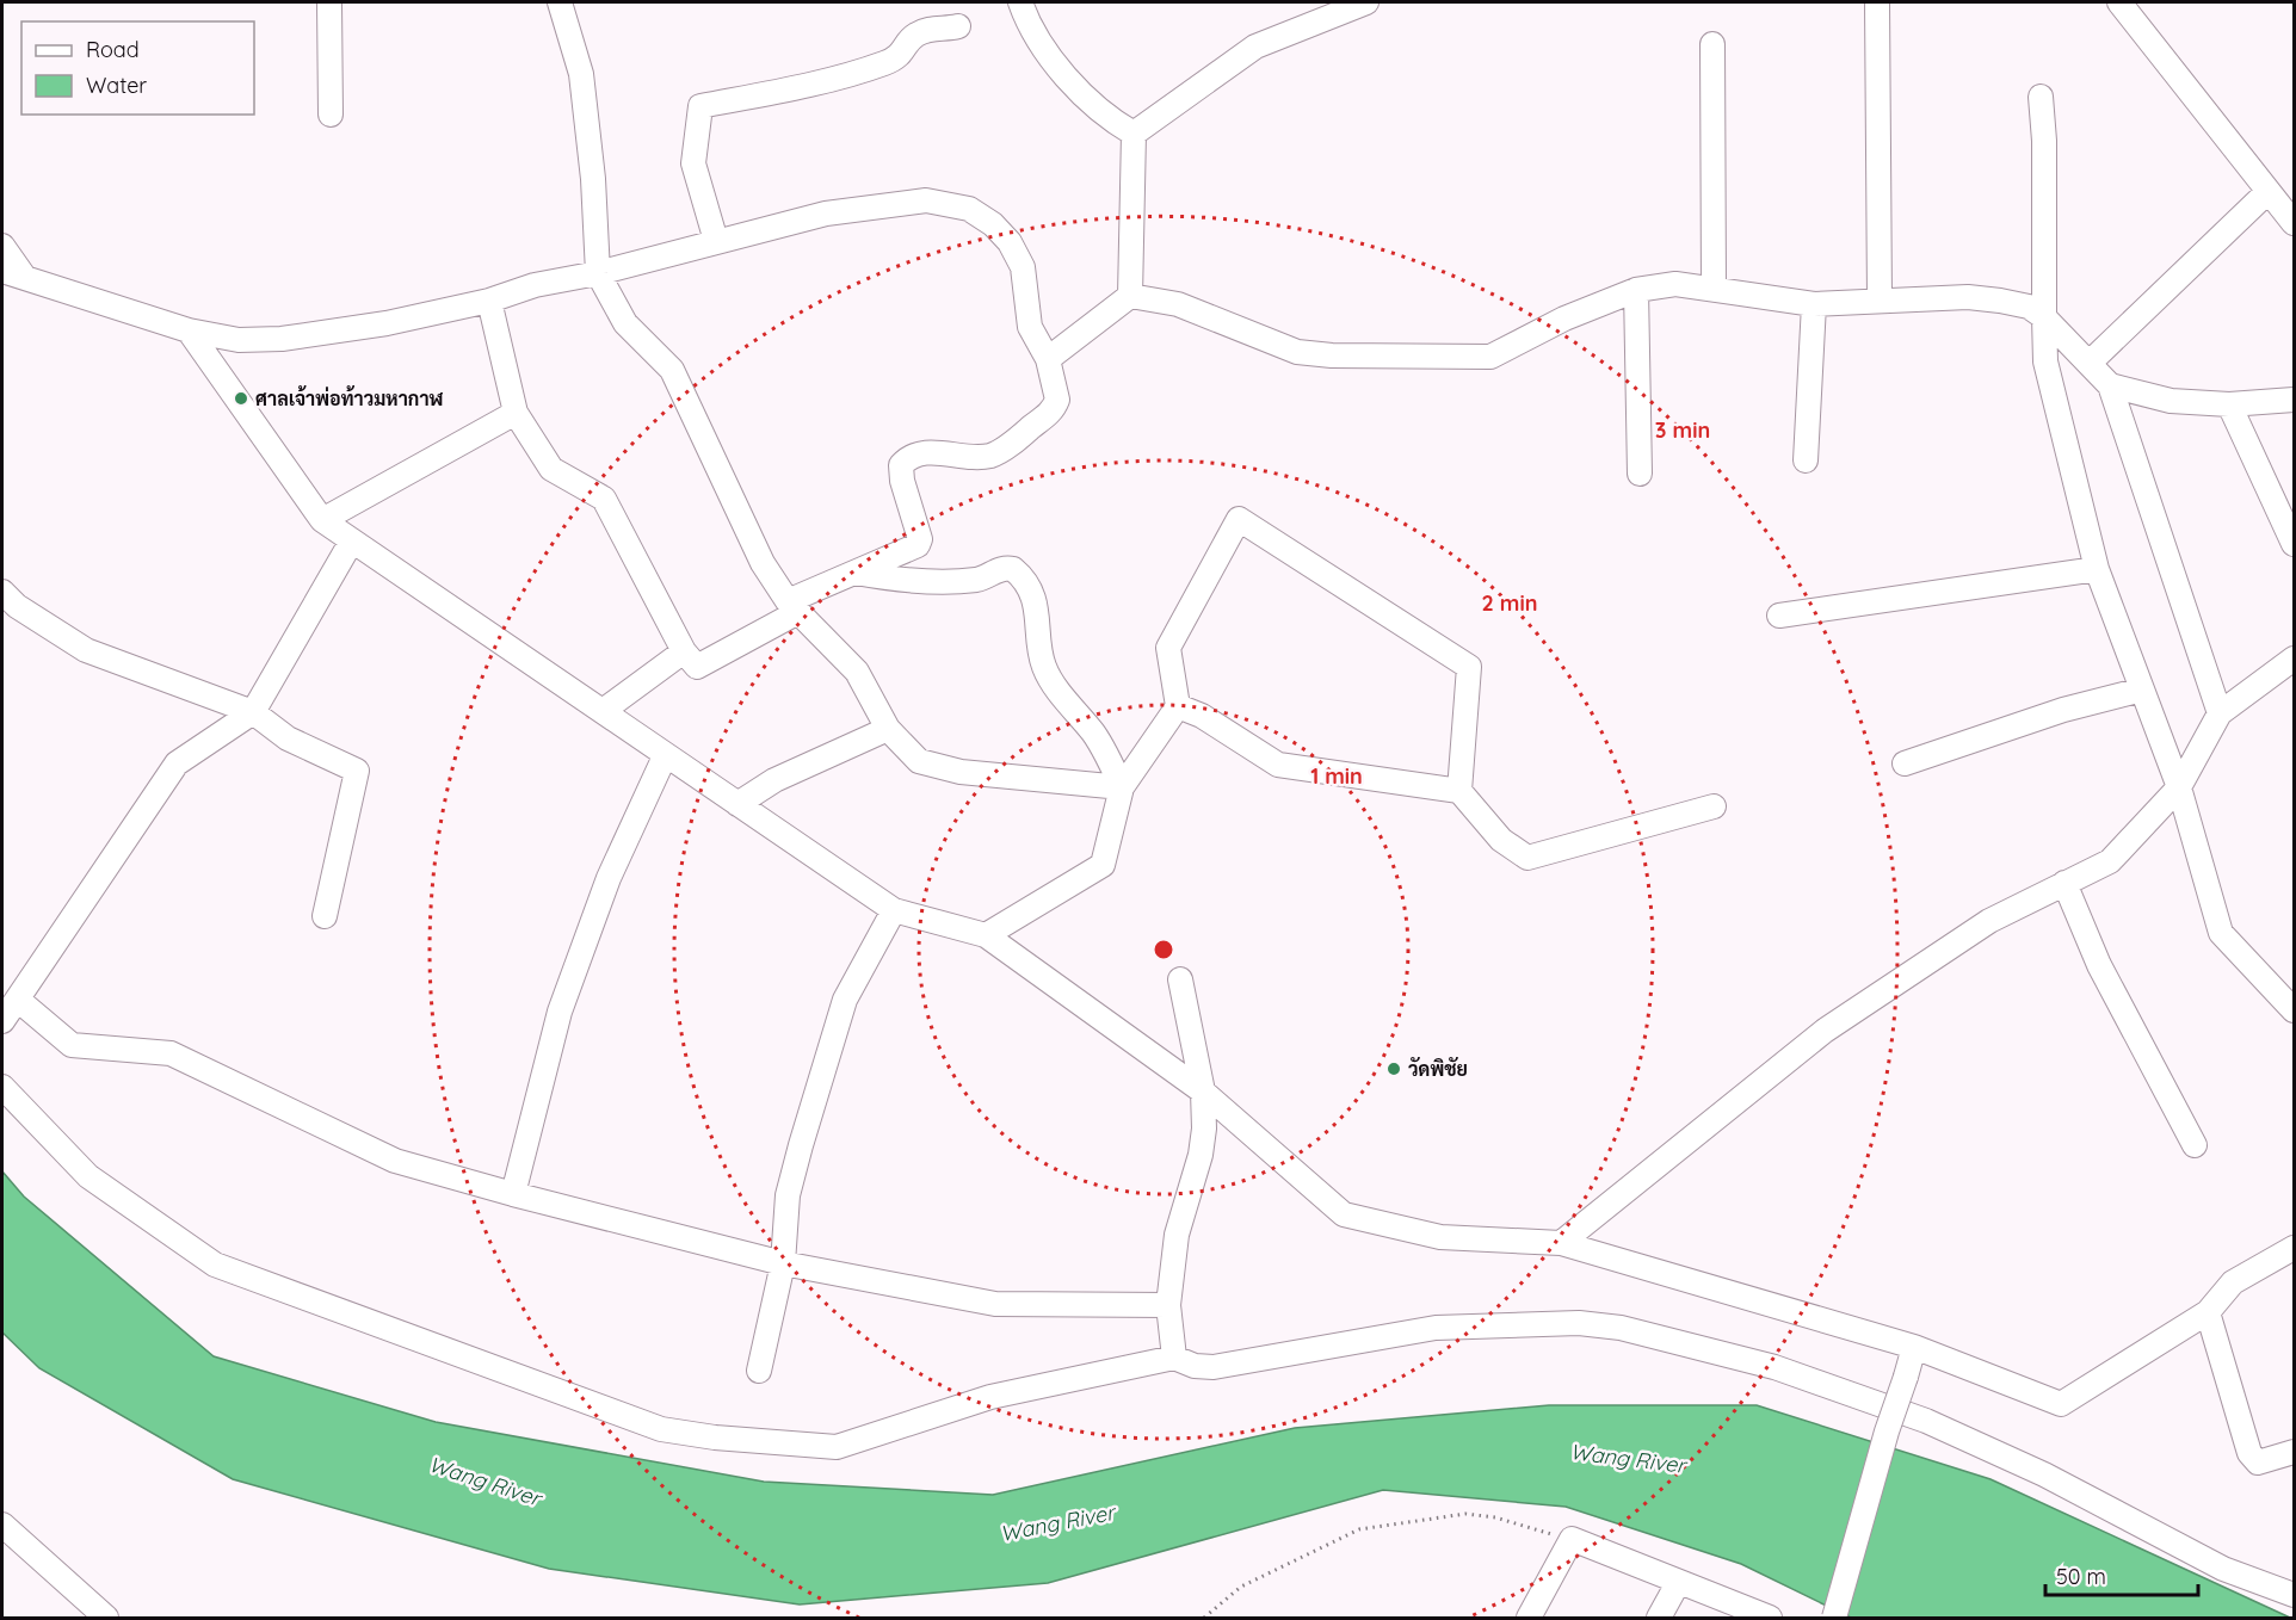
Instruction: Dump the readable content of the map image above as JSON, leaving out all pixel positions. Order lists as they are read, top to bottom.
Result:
{
  "water": ["Wang River"],
  "places": ["ศาลเจ้าพ่อท้าวมหากาฬ", "วัดพิชัย"],
  "legend": ["Road", "Water"],
  "scale_bar": "50 m",
  "rings": ["3 min", "2 min", "1 min"]
}
